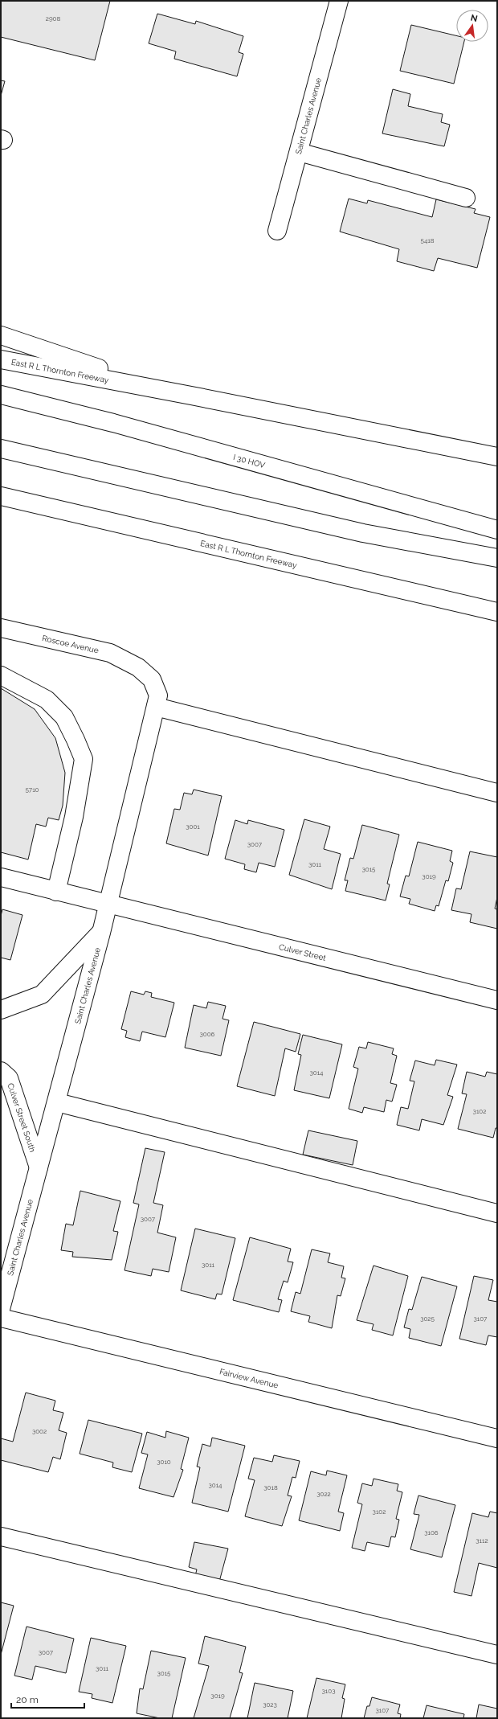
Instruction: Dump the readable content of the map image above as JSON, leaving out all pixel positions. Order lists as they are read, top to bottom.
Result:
{
  "streets": {
    "main road": [
      "Saint Charles Avenue",
      "East R L Thornton Freeway",
      "I 30 HOV",
      "Roscoe Avenue",
      "Culver Street",
      "Culver Street South",
      "Fairview Avenue"
    ]
  },
  "crossings": [
    ["Saint Charles Avenue", "Roscoe Avenue"],
    ["Saint Charles Avenue", "Culver Street"],
    ["Saint Charles Avenue", "Culver Street South"]
  ],
  "house_numbers": [
    "2908",
    "5418",
    "5710",
    "3001",
    "3007",
    "3011",
    "3015",
    "3019",
    "3006",
    "3014",
    "3102",
    "3007",
    "3011",
    "3025",
    "3107",
    "3002",
    "3010",
    "3014",
    "3018",
    "3022",
    "3102",
    "3106",
    "3112",
    "3007",
    "3011",
    "3015",
    "3103",
    "3019",
    "3023",
    "3107"
  ],
  "scale_bar": "20 m",
  "north": "top"
}
